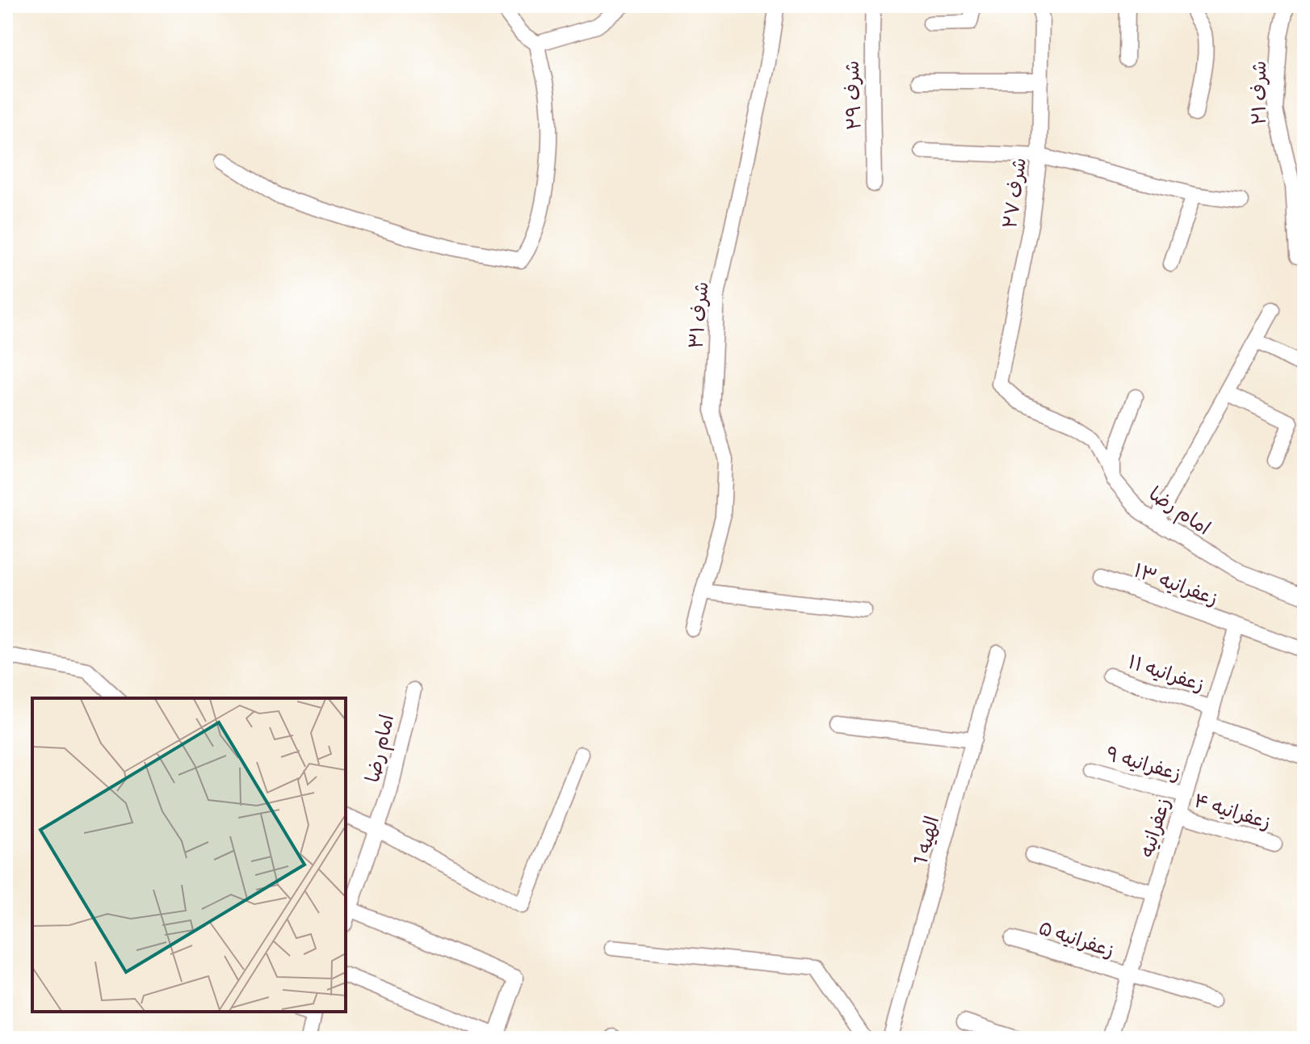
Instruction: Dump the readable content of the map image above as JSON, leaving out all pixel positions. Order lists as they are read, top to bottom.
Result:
{
  "streets": {
    "street": [
      "شرف ۲۱",
      "شرف ۲۹",
      "شرف ۲۷",
      "شرف ۳۱",
      "امام رضا",
      "زعفرانیه ۱۳",
      "زعفرانیه ۱۱",
      "زعفرانیه ۹",
      "زعفرانیه ۴",
      "زعفرانیه",
      "الهیه 1",
      "زعفرانیه ۵"
    ]
  },
  "crossings": [
    ["شرف ۲۷", "امام رضا"],
    ["زعفرانیه ۱۳", "زعفرانیه"],
    ["زعفرانیه ۱۱", "زعفرانیه"],
    ["زعفرانیه ۹", "زعفرانیه"],
    ["زعفرانیه ۴", "زعفرانیه"],
    ["زعفرانیه", "زعفرانیه ۵"]
  ]
}
